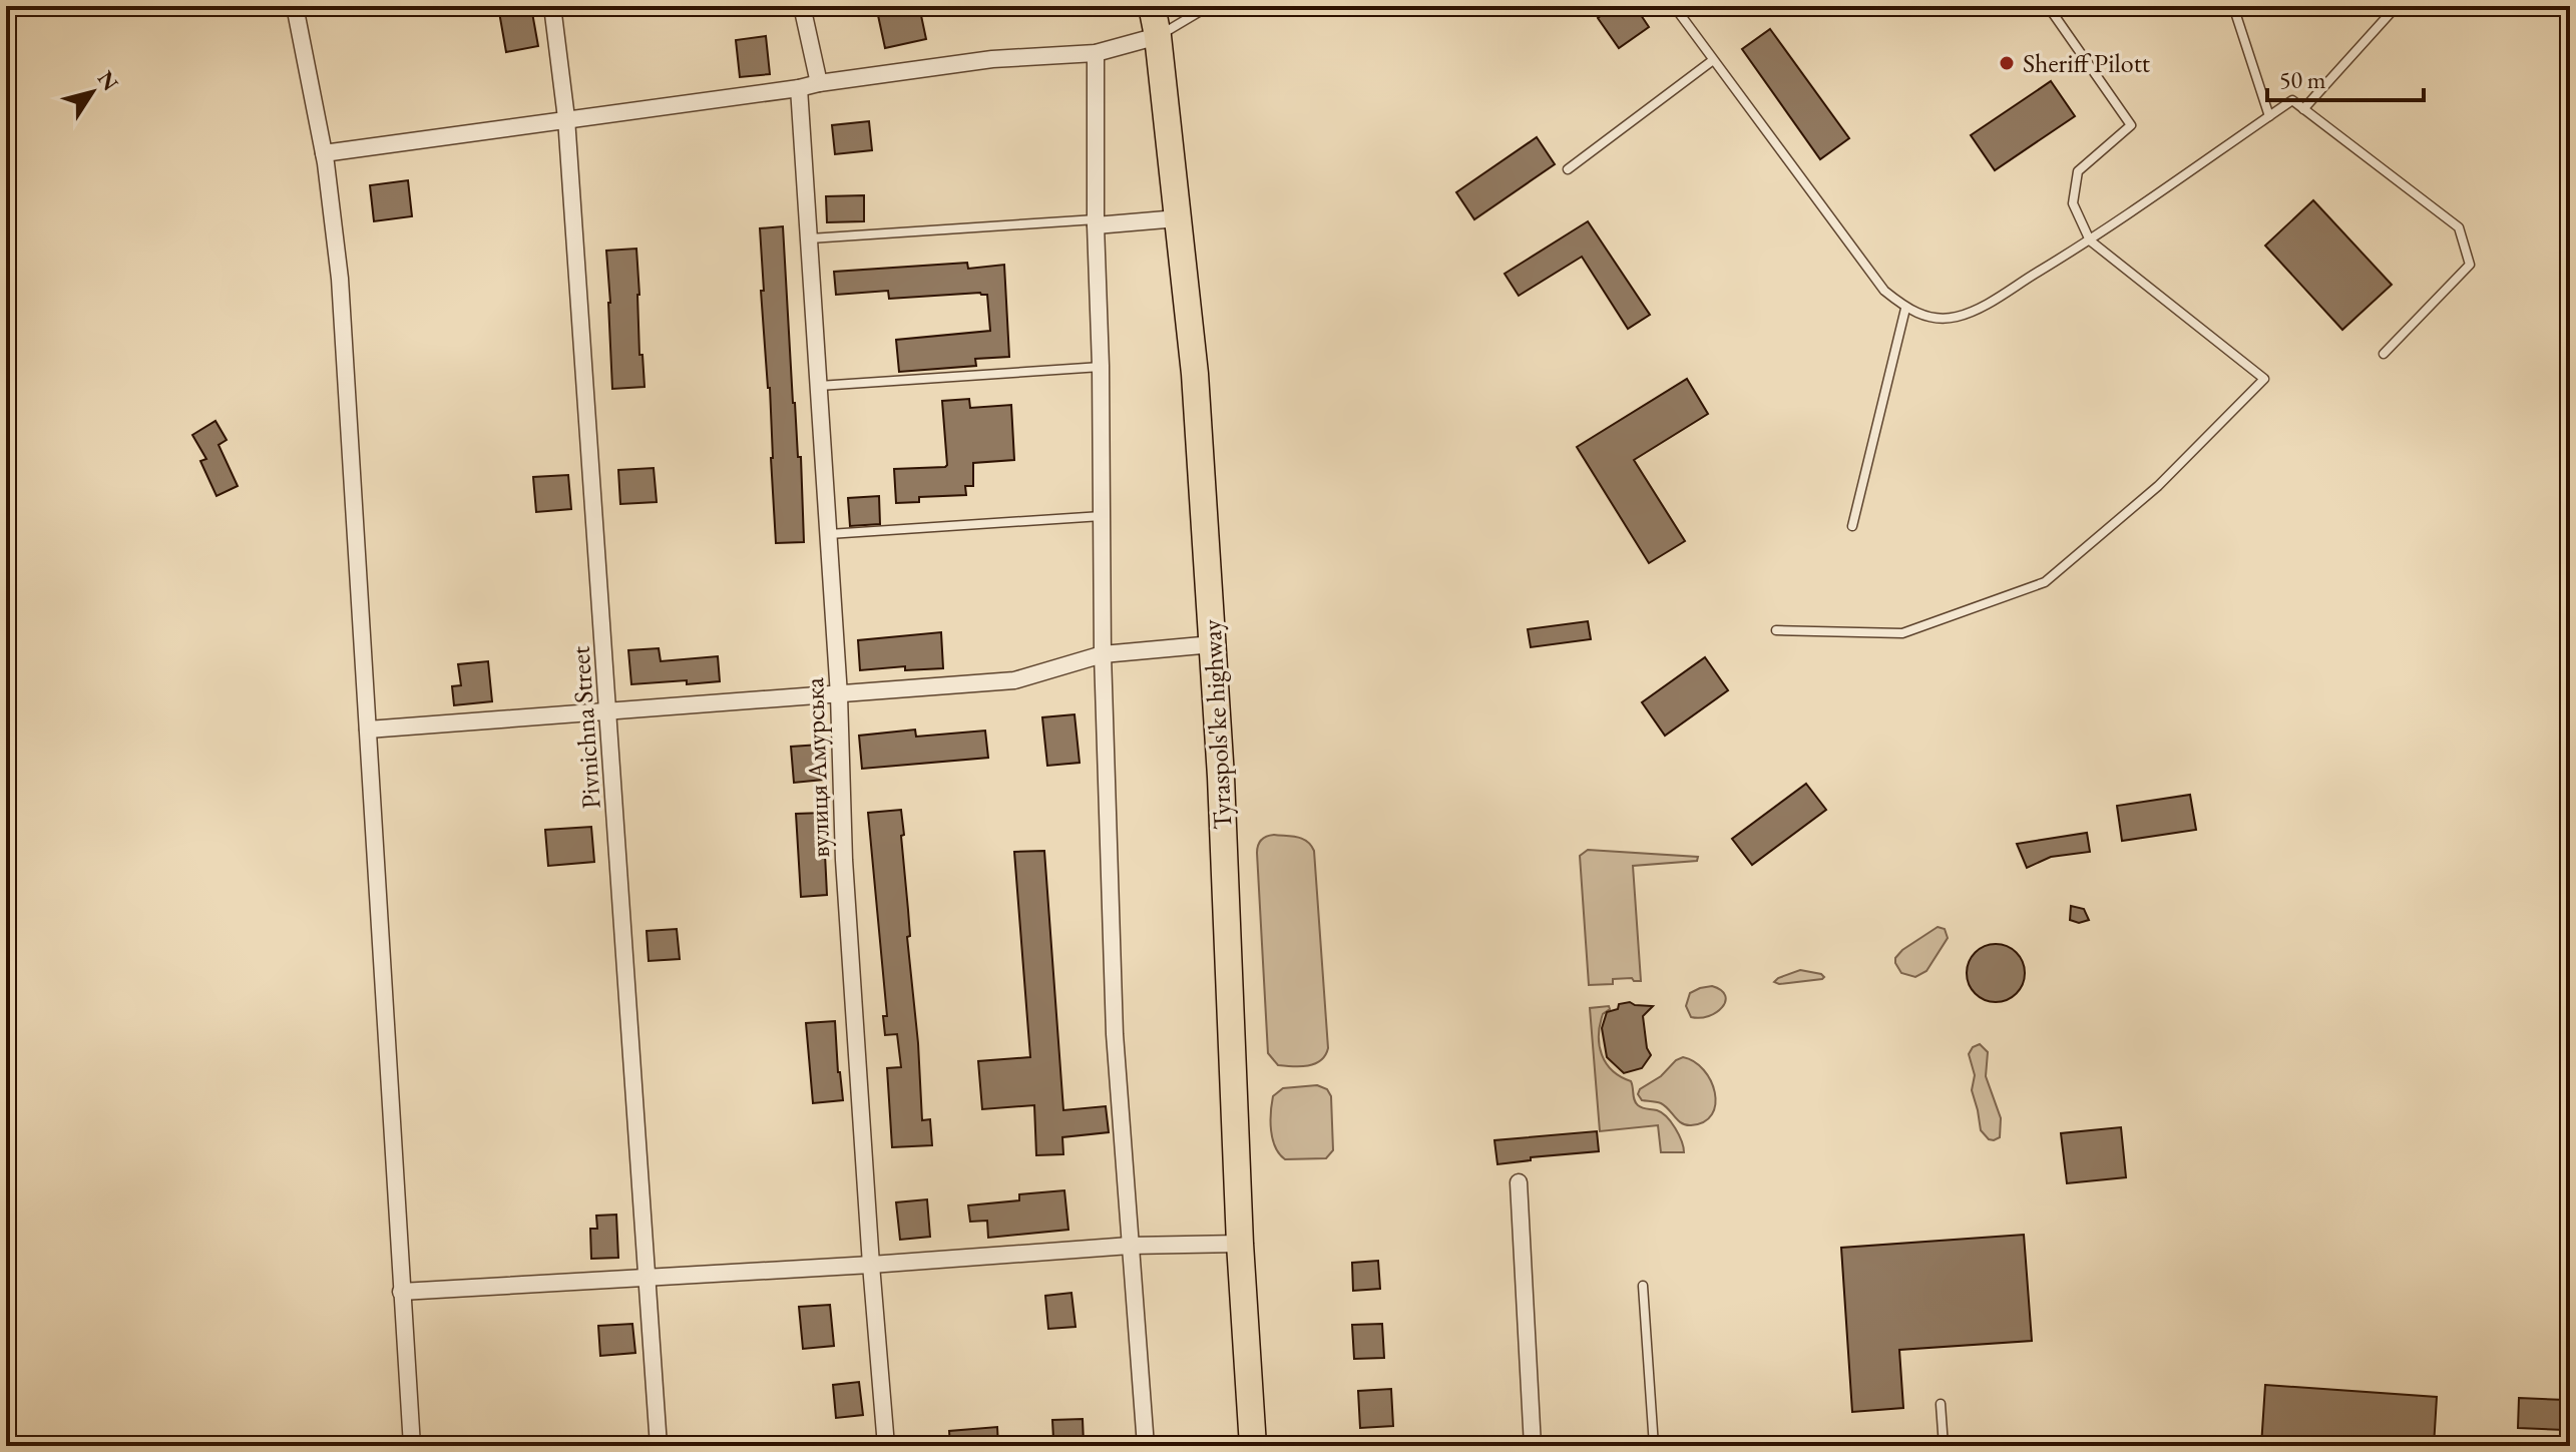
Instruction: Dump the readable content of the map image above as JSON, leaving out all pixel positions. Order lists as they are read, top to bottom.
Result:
{
  "streets": {
    "main road": ["Tyraspols'ke highway"],
    "street": ["Pivnichna Street", "вулиця Амурська"]
  },
  "places": ["Sheriff Pilott"],
  "scale_bar": "50 m",
  "north": "top right"
}
